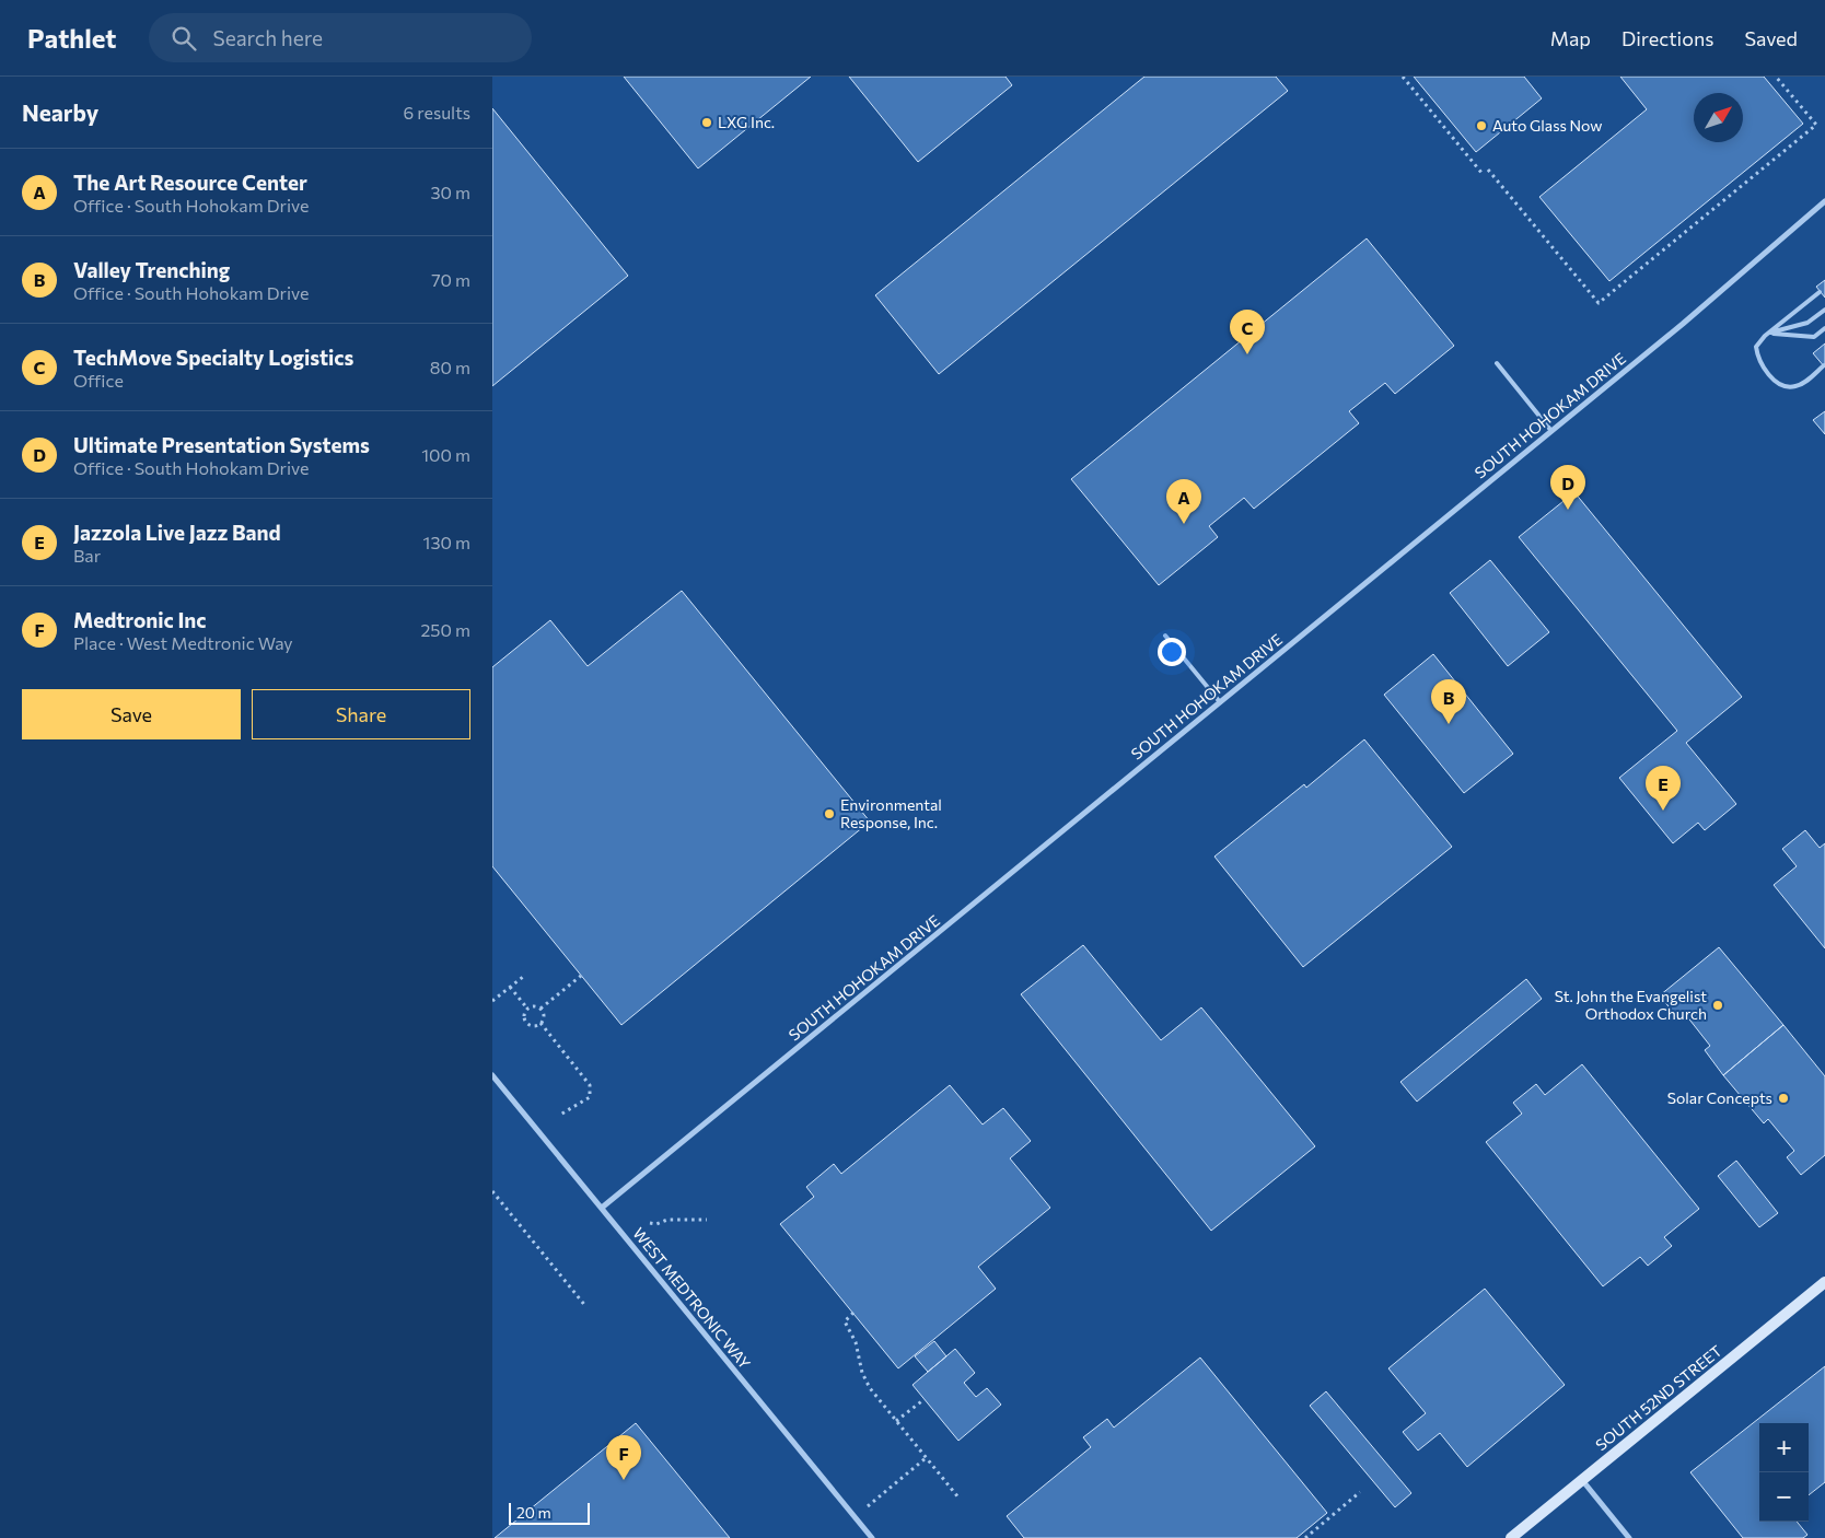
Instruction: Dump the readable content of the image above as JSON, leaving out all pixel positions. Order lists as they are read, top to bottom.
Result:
{
  "streets": {
    "main road": ["SOUTH 52ND STREET"],
    "street": ["SOUTH HOHOKAM DRIVE", "WEST MEDTRONIC WAY"]
  },
  "crossings": [
    ["SOUTH HOHOKAM DRIVE", "WEST MEDTRONIC WAY"]
  ],
  "places": [
    "LXG Inc.",
    "Auto Glass Now",
    "Environmental Response, Inc.",
    "St. John the Evangelist Orthodox Church",
    "Solar Concepts"
  ],
  "scale_bar": "20 m",
  "north": "top right",
  "page": {
    "header": "Pathlet",
    "search": "Search here",
    "nav": ["Map", "Directions", "Saved"],
    "heading": ["Nearby", "6 results"],
    "list": [
      {
        "mark": "A",
        "name": "The Art Resource Center",
        "note": "Office · South Hohokam Drive",
        "value": "30 m"
      },
      {
        "mark": "B",
        "name": "Valley Trenching",
        "note": "Office · South Hohokam Drive",
        "value": "70 m"
      },
      {
        "mark": "C",
        "name": "TechMove Specialty Logistics",
        "note": "Office",
        "value": "80 m"
      },
      {
        "mark": "D",
        "name": "Ultimate Presentation Systems",
        "note": "Office · South Hohokam Drive",
        "value": "100 m"
      },
      {
        "mark": "E",
        "name": "Jazzola Live Jazz Band",
        "note": "Bar",
        "value": "130 m"
      },
      {
        "mark": "F",
        "name": "Medtronic Inc",
        "note": "Place · West Medtronic Way",
        "value": "250 m"
      }
    ],
    "pins": [
      "C",
      "D",
      "A",
      "B",
      "E",
      "F"
    ],
    "buttons": ["Save", "Share"],
    "map_buttons": ["+", "−"],
    "scale": "20 m"
  }
}
